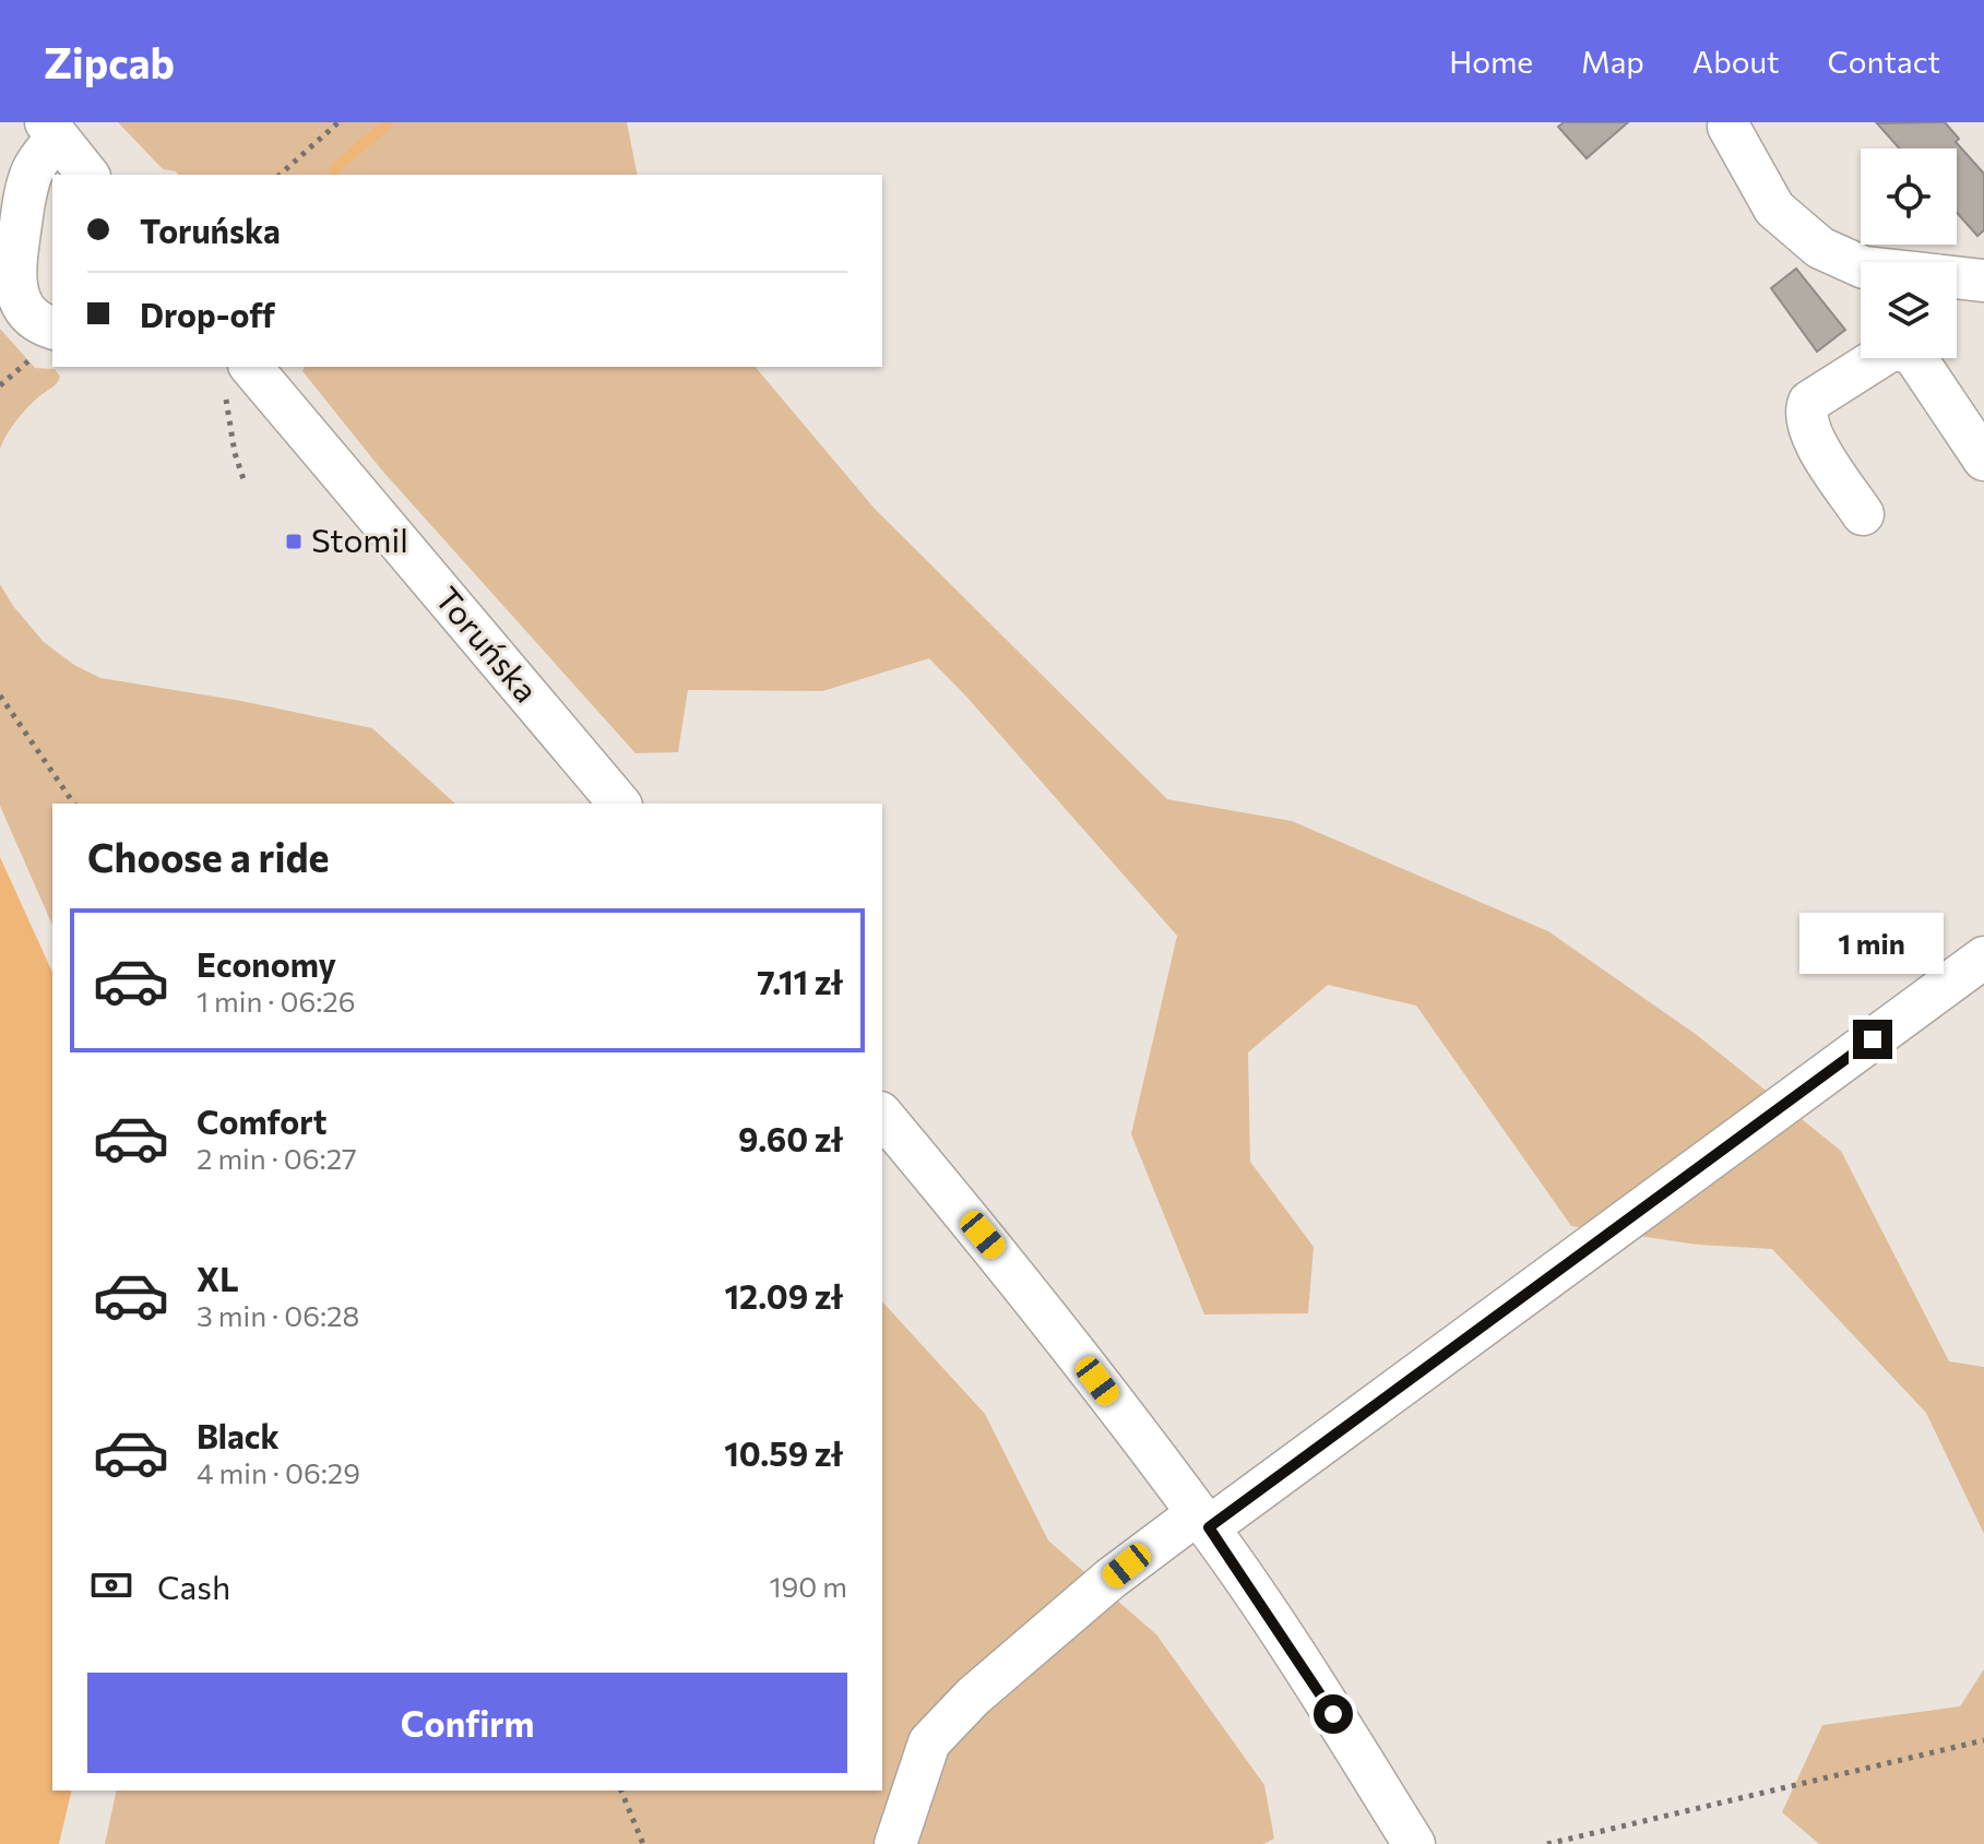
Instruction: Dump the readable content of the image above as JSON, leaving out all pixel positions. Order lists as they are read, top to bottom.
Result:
{
  "streets": {
    "street": ["Toruńska"]
  },
  "places": {
    "transit": ["Stomil"]
  },
  "page": {
    "header": "Zipcab",
    "nav": [
      "Home",
      "Map",
      "About",
      "Contact"
    ],
    "banner": ["Toruńska", "Drop-off"],
    "heading": "Choose a ride",
    "list": [
      {
        "name": "Economy",
        "note": "1 min · 06:26",
        "value": "7.11 zł"
      },
      {
        "name": "Comfort",
        "note": "2 min · 06:27",
        "value": "9.60 zł"
      },
      {
        "name": "XL",
        "note": "3 min · 06:28",
        "value": "12.09 zł"
      },
      {
        "name": "Black",
        "note": "4 min · 06:29",
        "value": "10.59 zł"
      }
    ],
    "bubble": "1 min",
    "pay": ["Cash", "190 m"],
    "buttons": "Confirm"
  }
}
